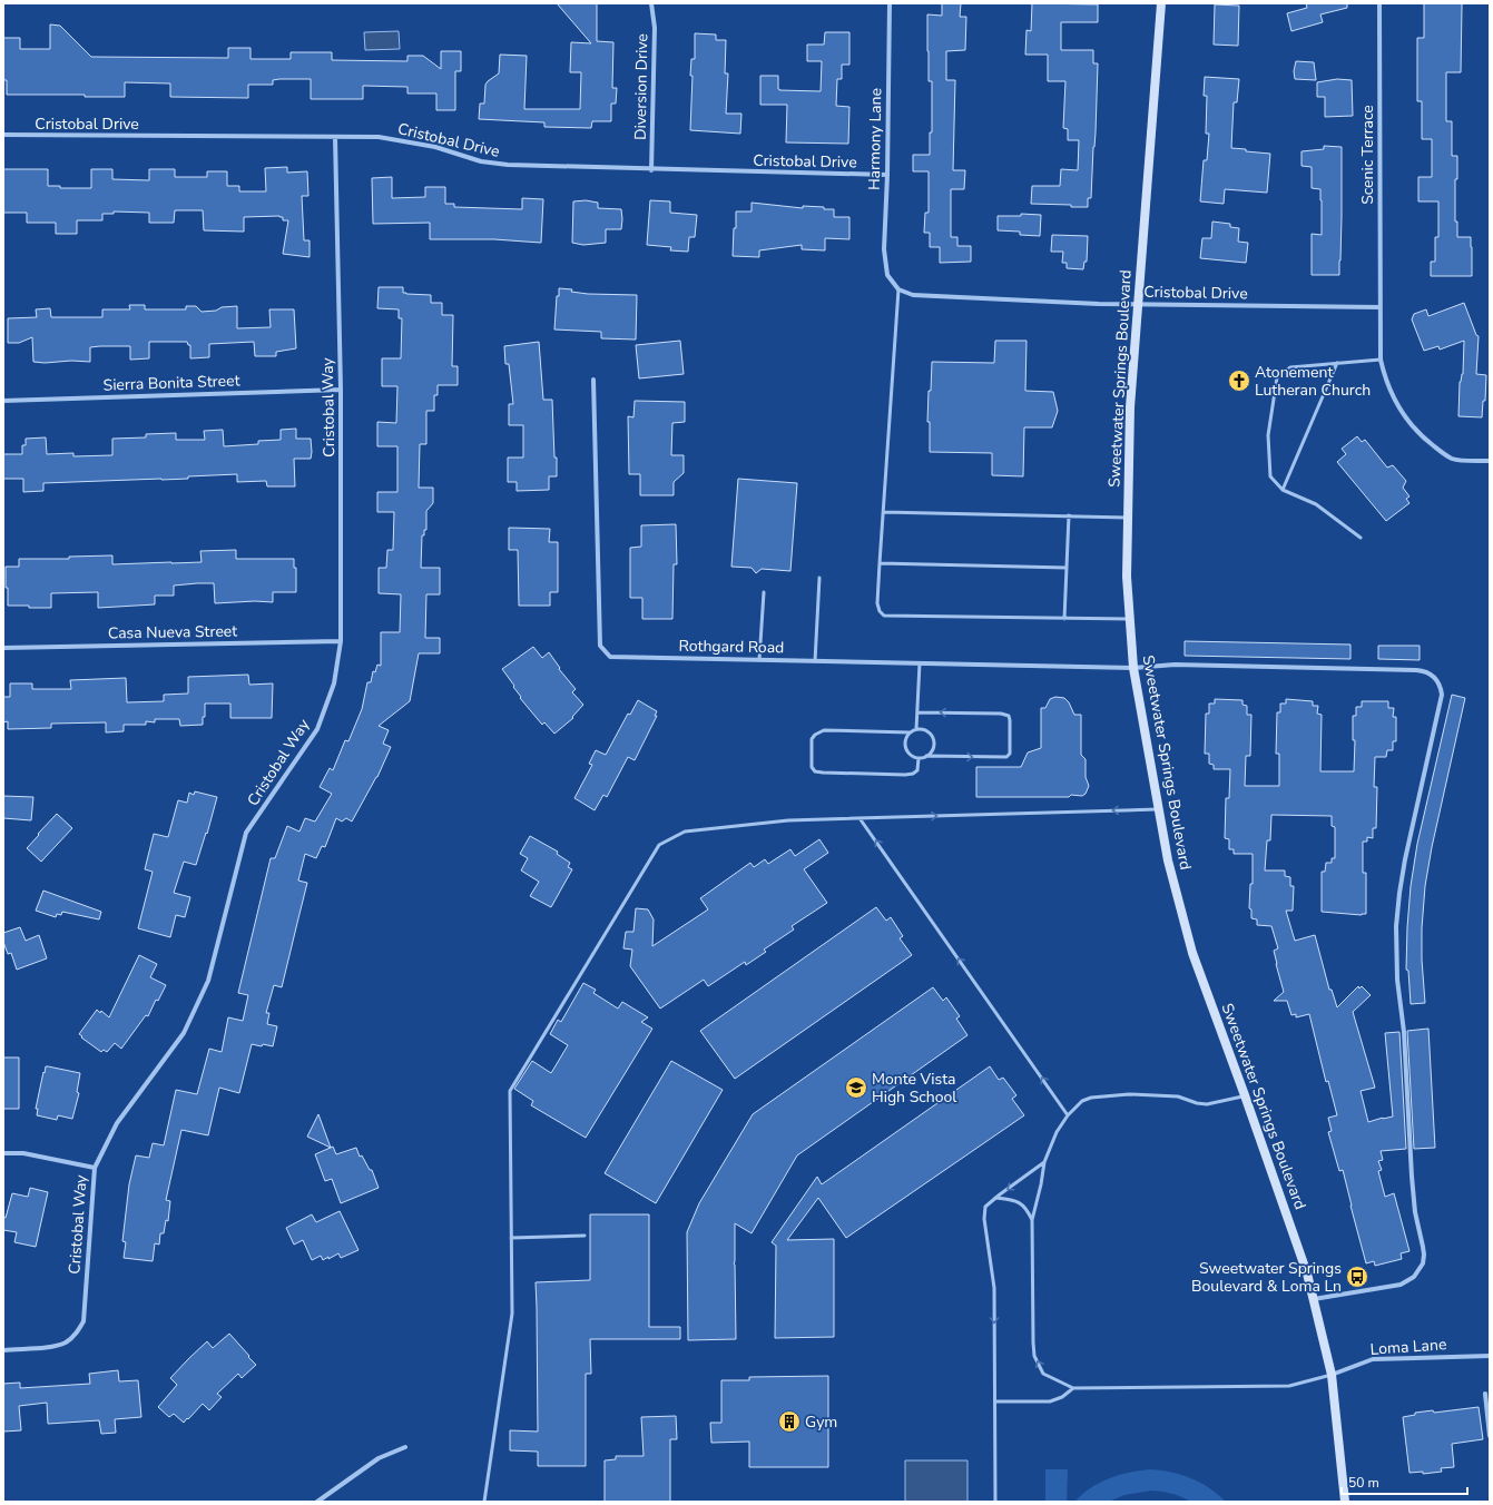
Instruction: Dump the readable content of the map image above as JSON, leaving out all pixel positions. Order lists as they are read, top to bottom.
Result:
{
  "streets": {
    "main road": ["Sweetwater Springs Boulevard"],
    "street": [
      "Diversion Drive",
      "Cristobal Drive",
      "Harmony Lane",
      "Scenic Terrace",
      "Sierra Bonita Street",
      "Cristobal Way",
      "Casa Nueva Street",
      "Rothgard Road",
      "Loma Lane"
    ]
  },
  "crossings": [
    ["Diversion Drive", "Cristobal Drive"],
    ["Cristobal Drive", "Harmony Lane"],
    ["Cristobal Drive", "Scenic Terrace"],
    ["Cristobal Drive", "Sweetwater Springs Boulevard"],
    ["Cristobal Drive", "Cristobal Way"],
    ["Sweetwater Springs Boulevard", "Rothgard Road"],
    ["Sweetwater Springs Boulevard", "Loma Lane"],
    ["Sierra Bonita Street", "Cristobal Way"],
    ["Cristobal Way", "Casa Nueva Street"]
  ],
  "places": {
    "church": ["Atonement Lutheran Church"],
    "school or university": ["Monte Vista High School"],
    "bus stop": ["Sweetwater Springs Boulevard & Loma Ln"],
    "building": ["Gym"]
  },
  "scale_bar": "50 m"
}
